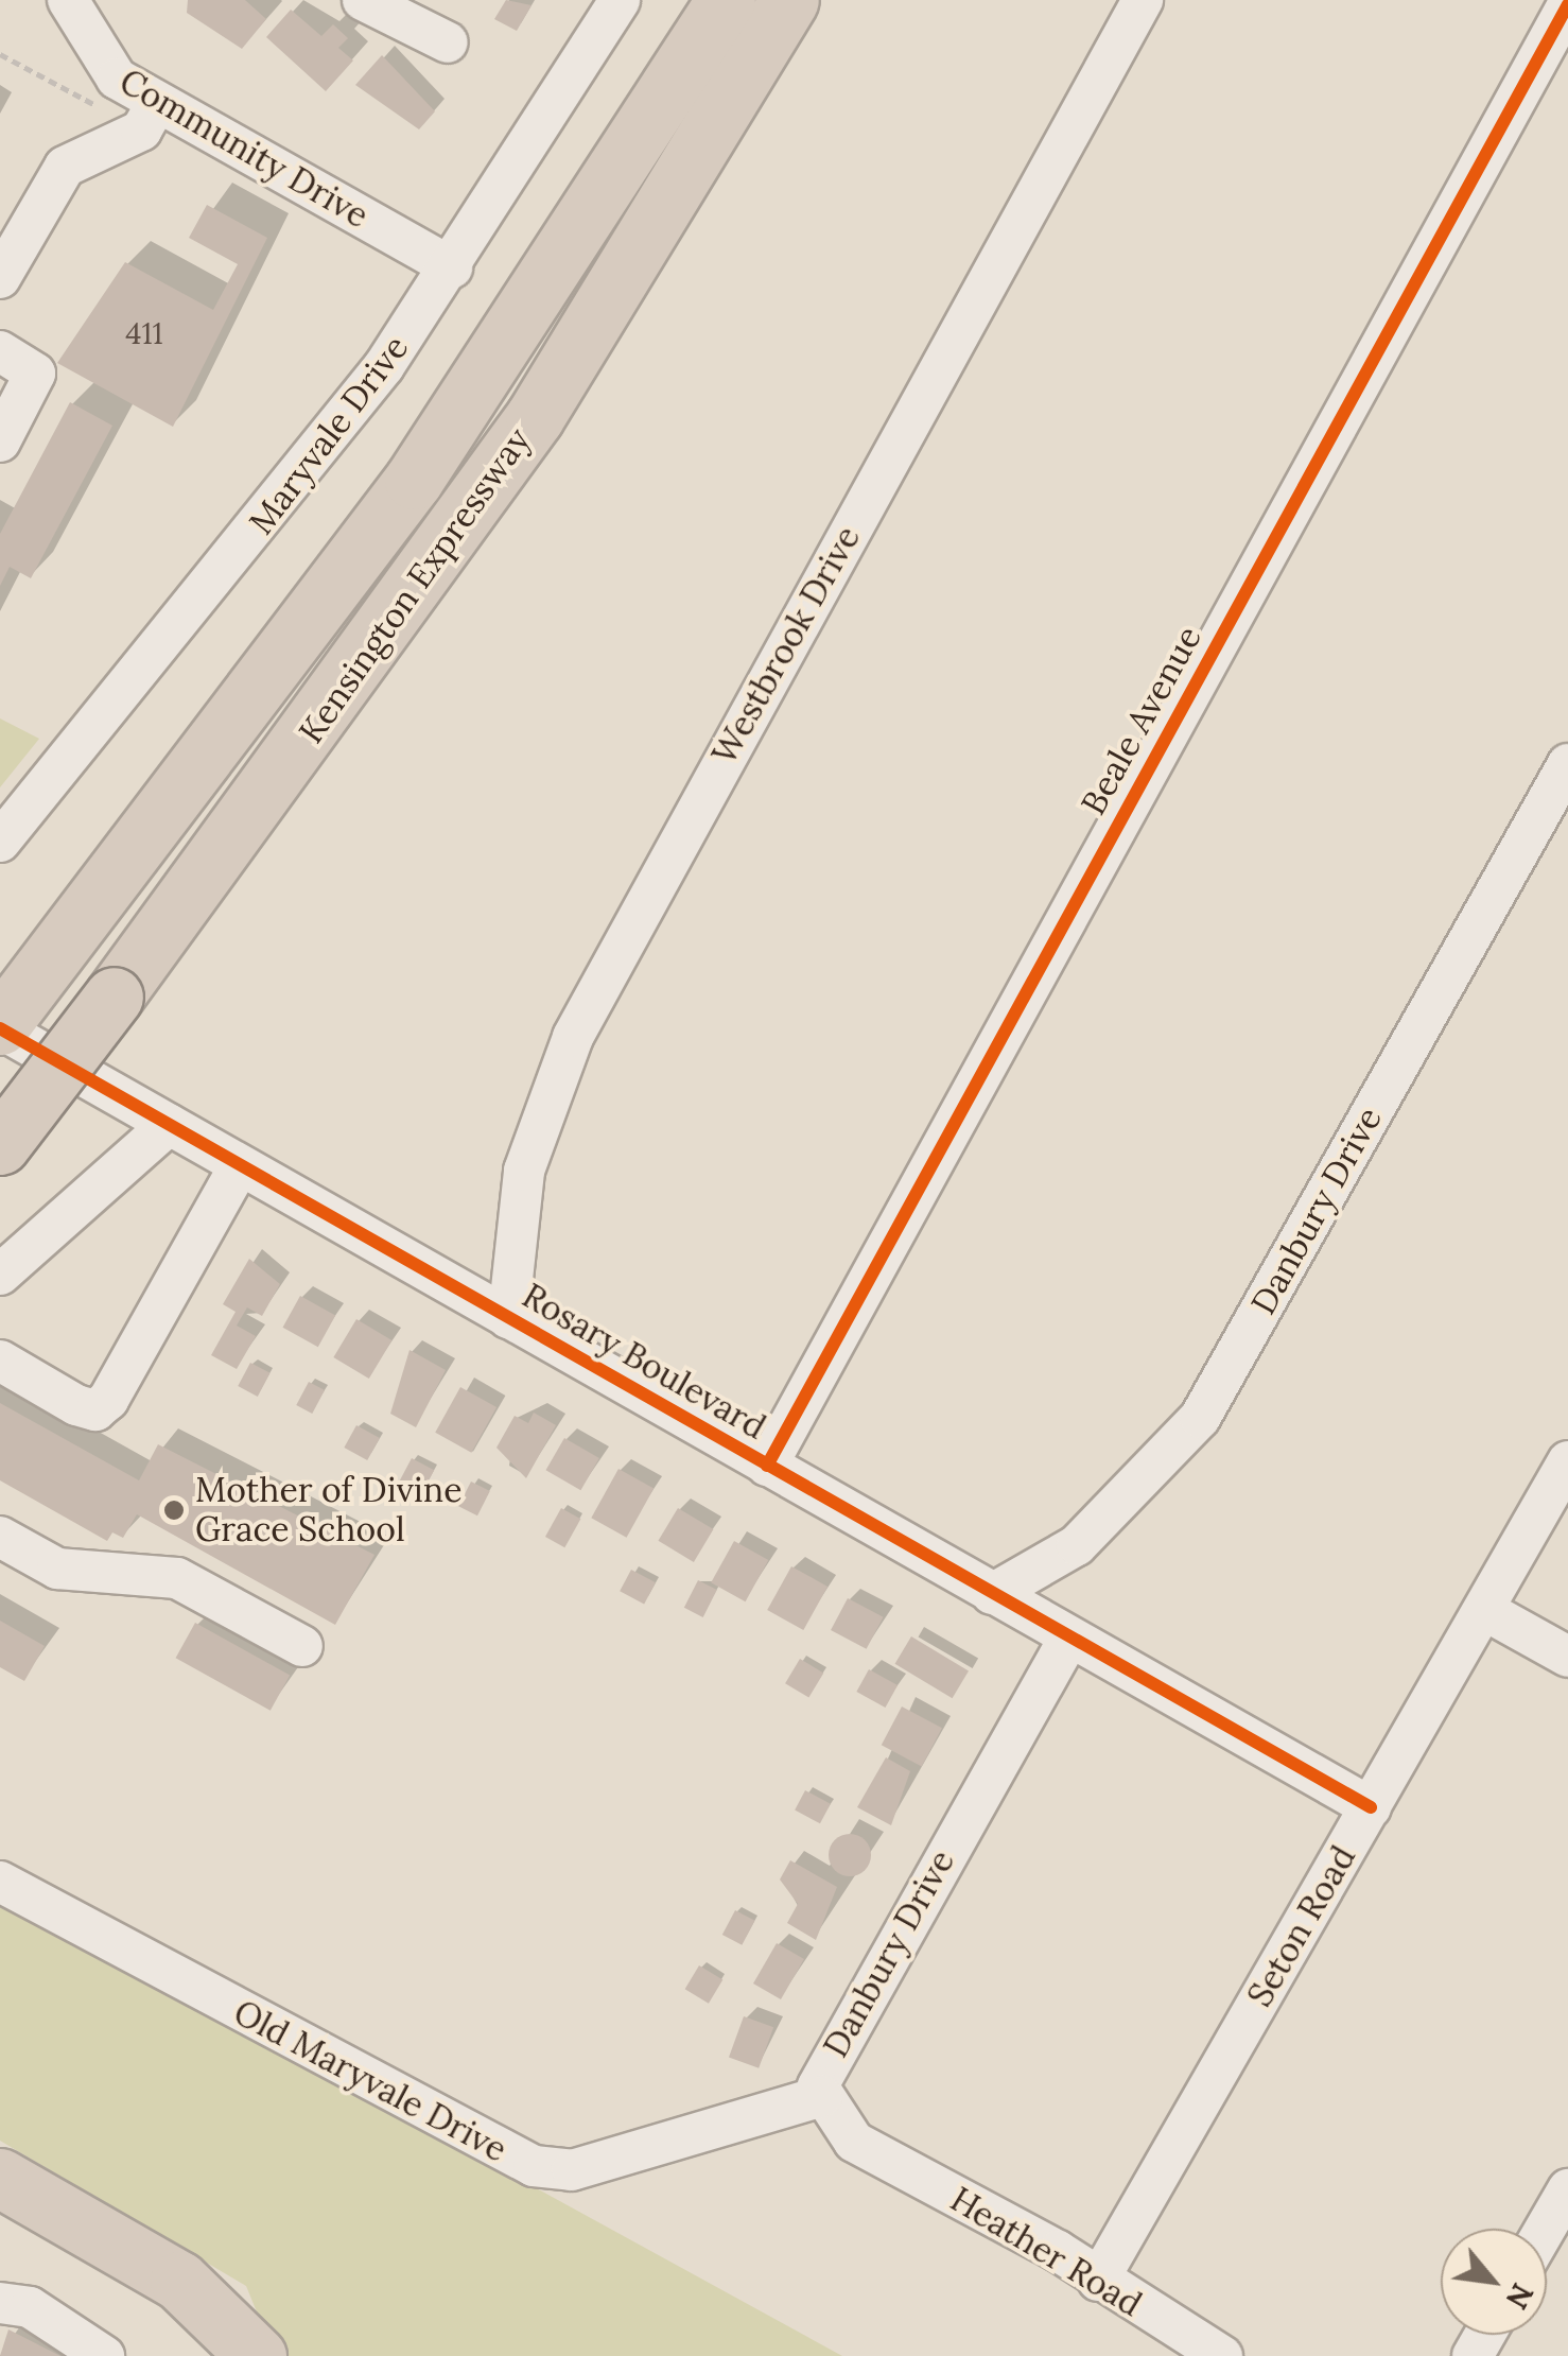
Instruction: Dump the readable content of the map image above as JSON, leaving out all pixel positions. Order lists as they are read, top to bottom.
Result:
{
  "streets": {
    "highway": ["Kensington Expressway"],
    "street": [
      "Community Drive",
      "Maryvale Drive",
      "Westbrook Drive",
      "Beale Avenue",
      "Danbury Drive",
      "Rosary Boulevard",
      "Seton Road",
      "Old Maryvale Drive",
      "Heather Road"
    ]
  },
  "crossings": [
    ["Community Drive", "Maryvale Drive"],
    ["Kensington Expressway", "Rosary Boulevard"],
    ["Westbrook Drive", "Rosary Boulevard"],
    ["Beale Avenue", "Rosary Boulevard"],
    ["Danbury Drive", "Rosary Boulevard"],
    ["Danbury Drive", "Old Maryvale Drive"],
    ["Danbury Drive", "Heather Road"],
    ["Rosary Boulevard", "Seton Road"],
    ["Seton Road", "Heather Road"],
    ["Old Maryvale Drive", "Heather Road"]
  ],
  "places": ["Mother of Divine Grace School"],
  "house_numbers": ["411"],
  "north": "bottom right"
}
